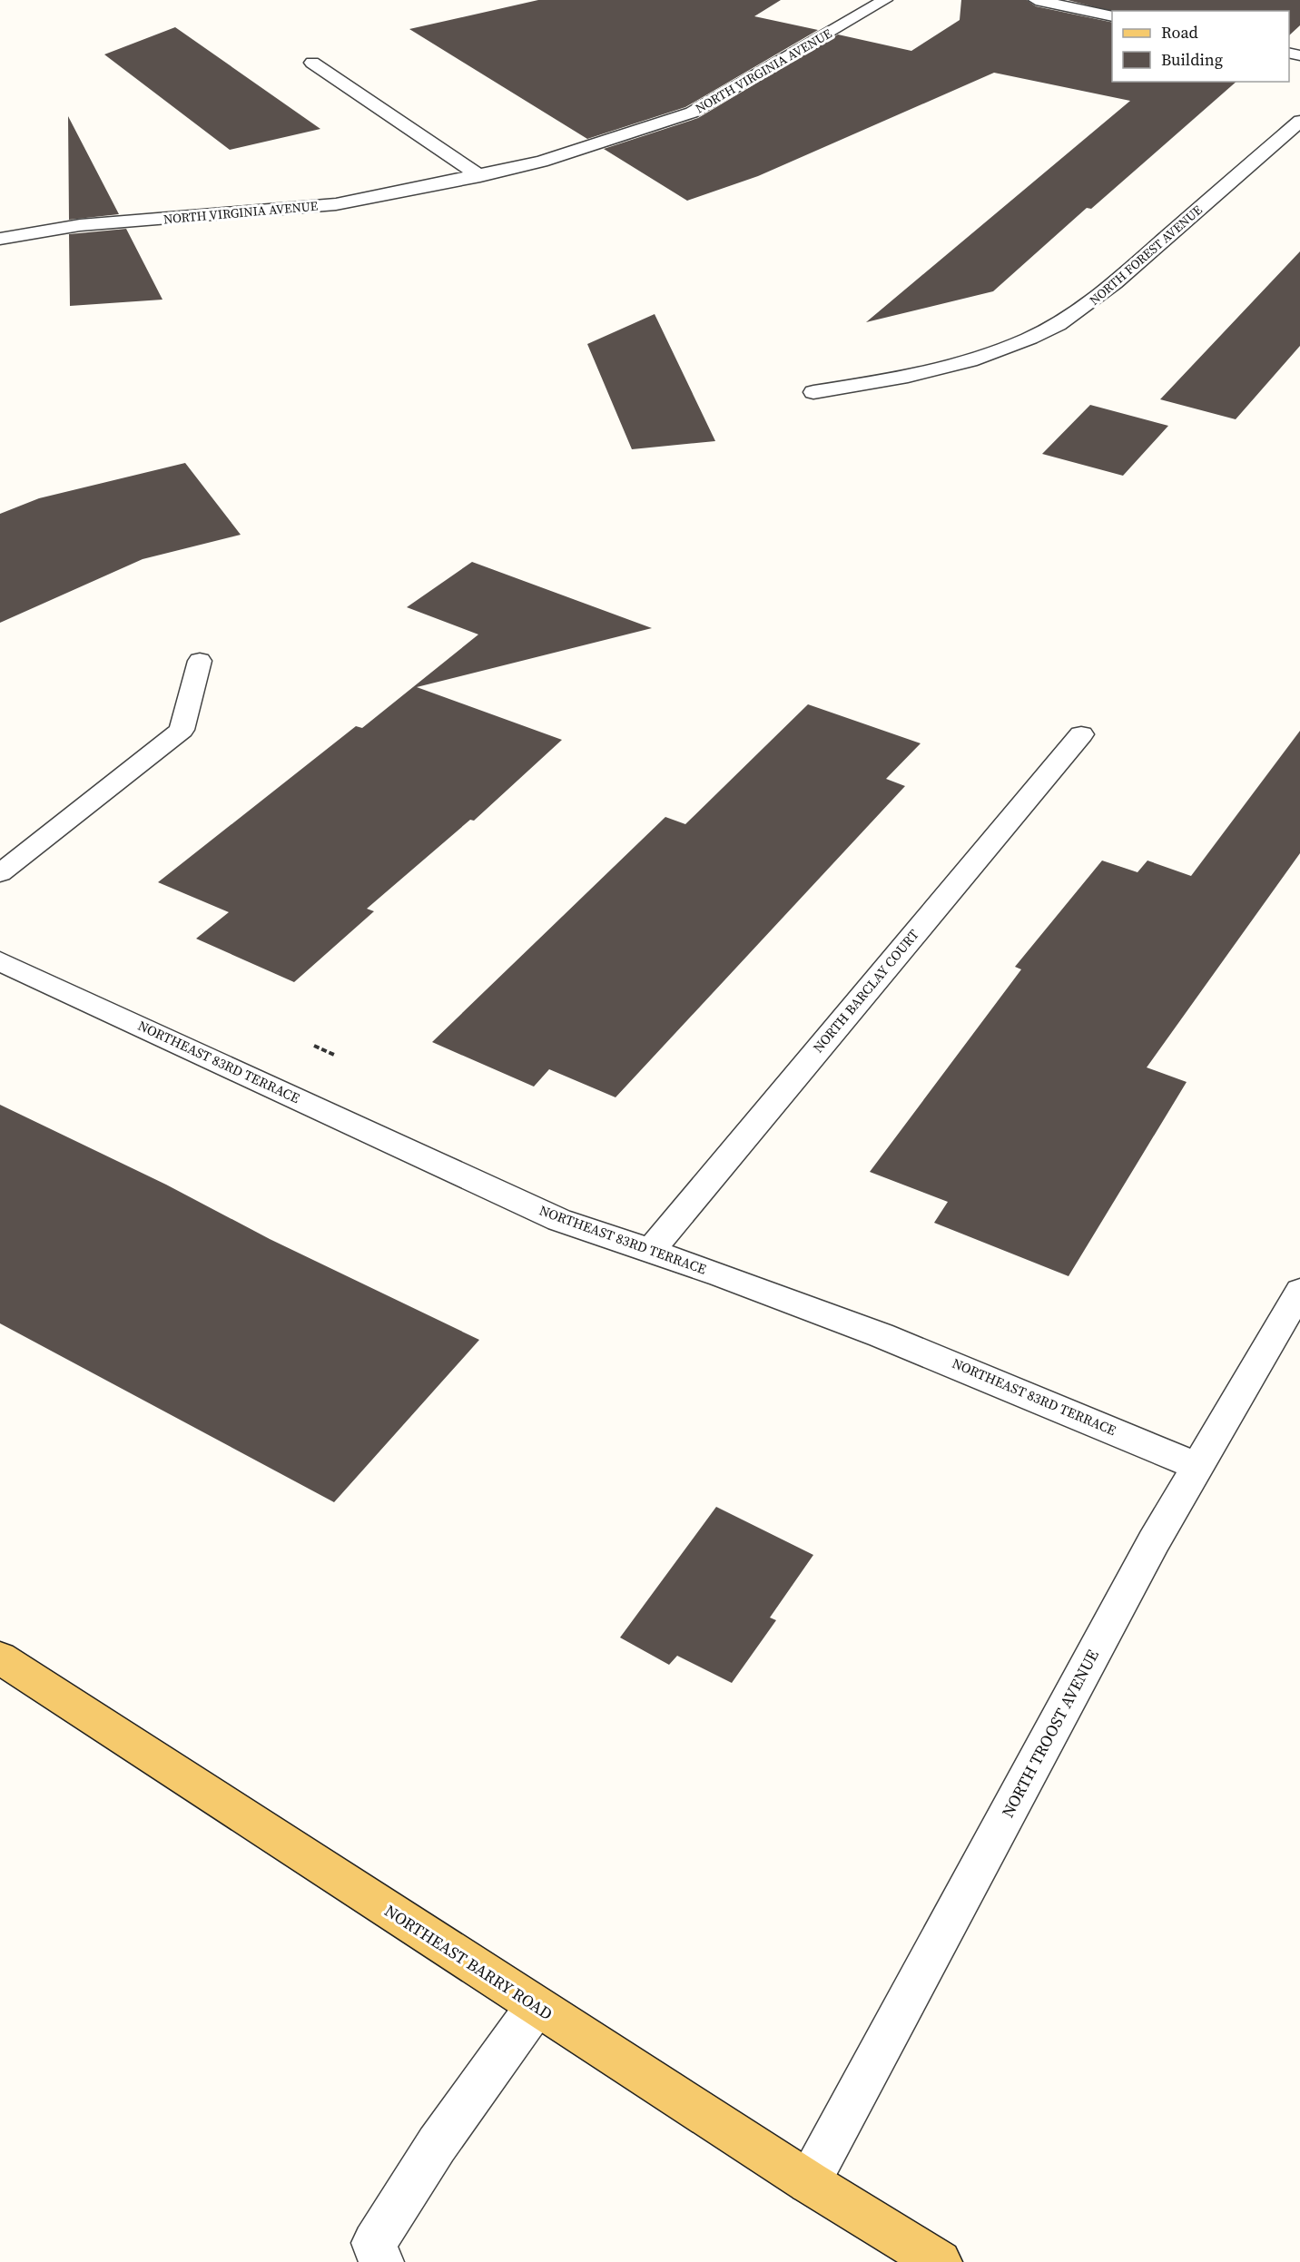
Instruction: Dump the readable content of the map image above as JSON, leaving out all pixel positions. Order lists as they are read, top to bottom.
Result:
{
  "streets": {
    "main road": ["NORTHEAST BARRY ROAD"],
    "street": [
      "NORTH VIRGINIA AVENUE",
      "NORTH FOREST AVENUE",
      "NORTH BARCLAY COURT",
      "NORTHEAST 83RD TERRACE",
      "NORTH TROOST AVENUE"
    ]
  },
  "crossings": [
    ["NORTH BARCLAY COURT", "NORTHEAST 83RD TERRACE"],
    ["NORTHEAST 83RD TERRACE", "NORTH TROOST AVENUE"],
    ["NORTH TROOST AVENUE", "NORTHEAST BARRY ROAD"]
  ],
  "legend": ["Road", "Building"]
}
